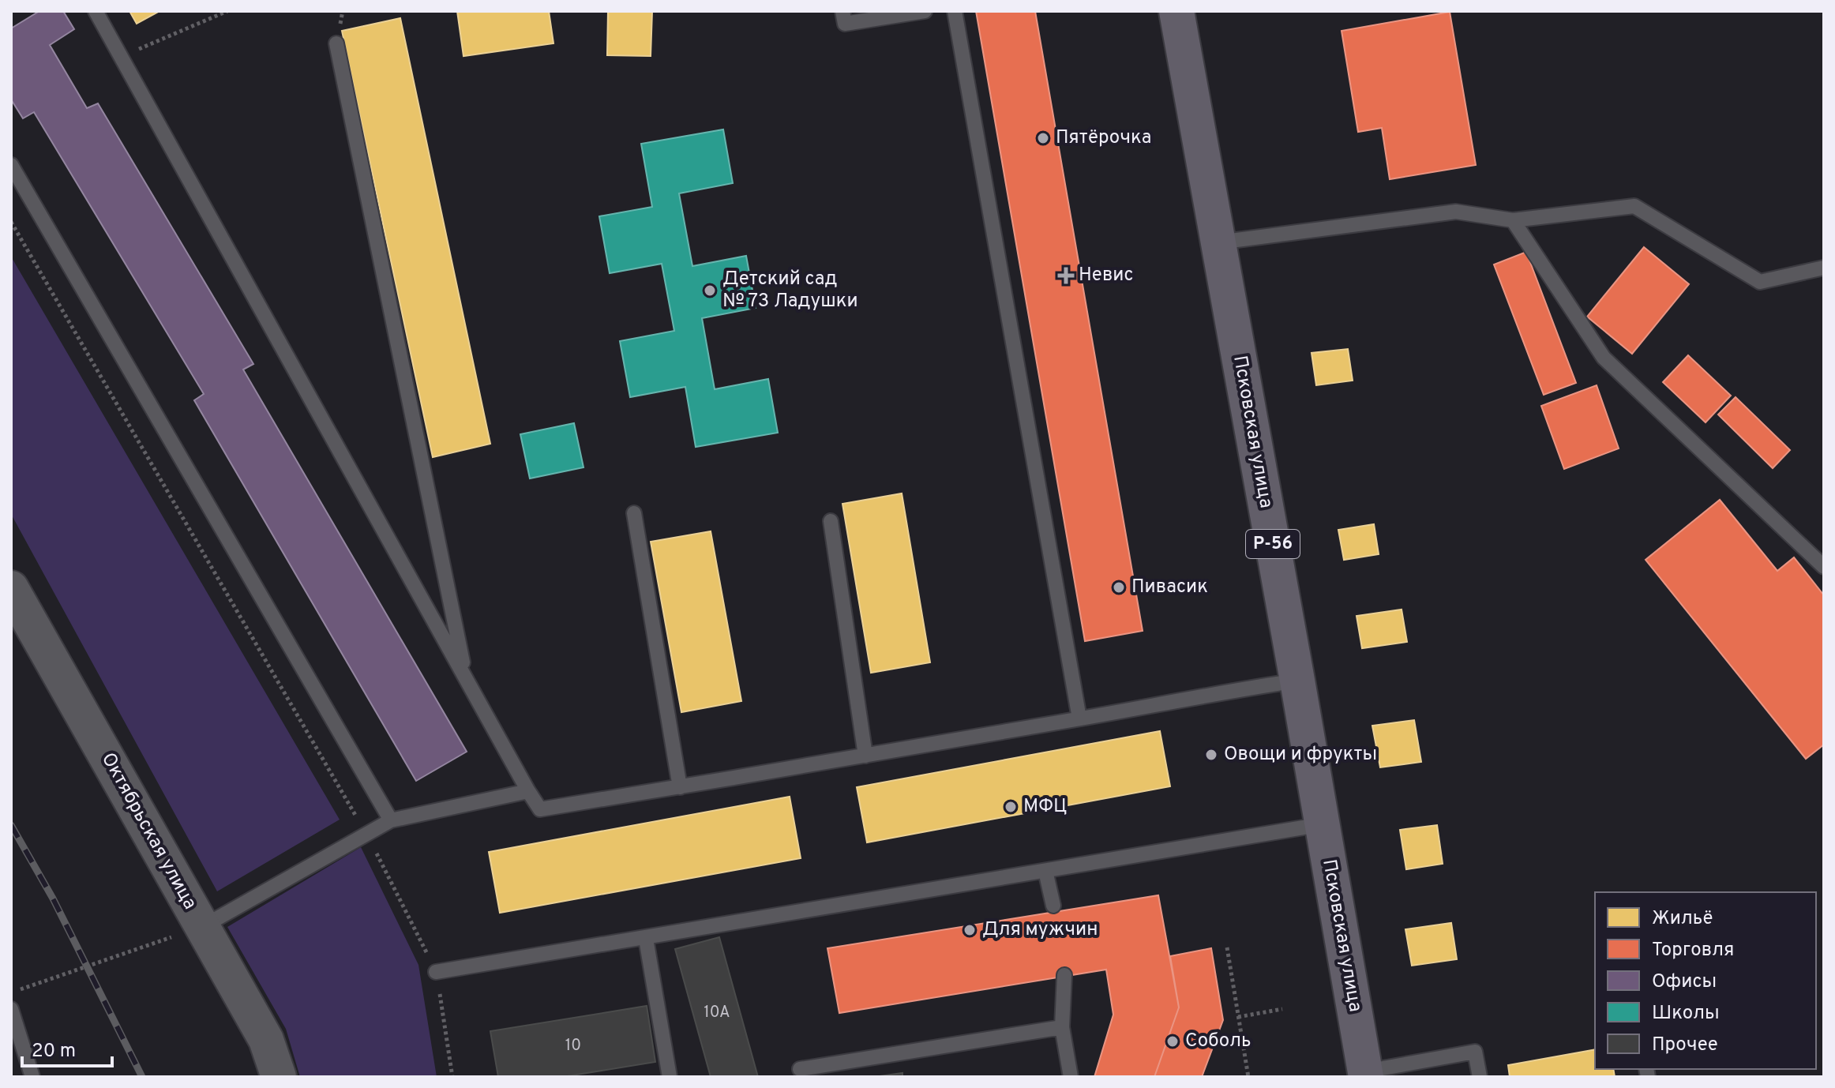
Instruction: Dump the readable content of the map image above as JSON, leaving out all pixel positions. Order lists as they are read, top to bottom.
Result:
{
  "streets": {
    "main road": ["Псковская улица", "Р-56", "Октябрьская улица"]
  },
  "places": {
    "other": [
      "Пятёрочка",
      "Детский сад № 73 Ладушки",
      "Пивасик",
      "Овощи и фрукты",
      "МФЦ",
      "Для мужчин",
      "Соболь"
    ],
    "health": ["Невис"]
  },
  "house_numbers": ["10А", "10"],
  "legend": [
    "Жильё",
    "Торговля",
    "Офисы",
    "Школы",
    "Прочее"
  ],
  "scale_bar": "20 m"
}
